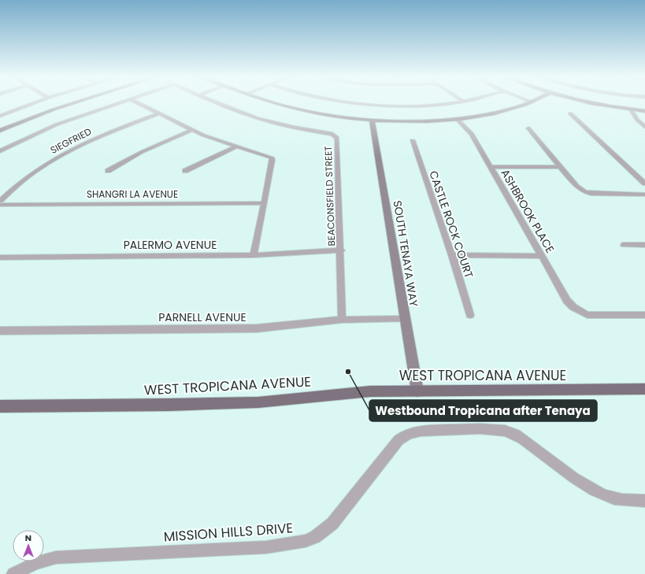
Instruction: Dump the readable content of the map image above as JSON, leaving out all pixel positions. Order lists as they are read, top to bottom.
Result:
{
  "streets": {
    "main road": ["WEST TROPICANA AVENUE"],
    "street": [
      "SIEGFRIED",
      "SHANGRI LA AVENUE",
      "BEACONSFIELD STREET",
      "ASHBROOK PLACE",
      "CASTLE ROCK COURT",
      "PALERMO AVENUE",
      "SOUTH TENAYA WAY",
      "PARNELL AVENUE",
      "MISSION HILLS DRIVE"
    ]
  },
  "crossings": [
    ["BEACONSFIELD STREET", "PALERMO AVENUE"],
    ["BEACONSFIELD STREET", "PARNELL AVENUE"],
    ["SOUTH TENAYA WAY", "PARNELL AVENUE"],
    ["SOUTH TENAYA WAY", "WEST TROPICANA AVENUE"]
  ],
  "places": ["Westbound Tropicana after Tenaya"],
  "north": "top"
}
